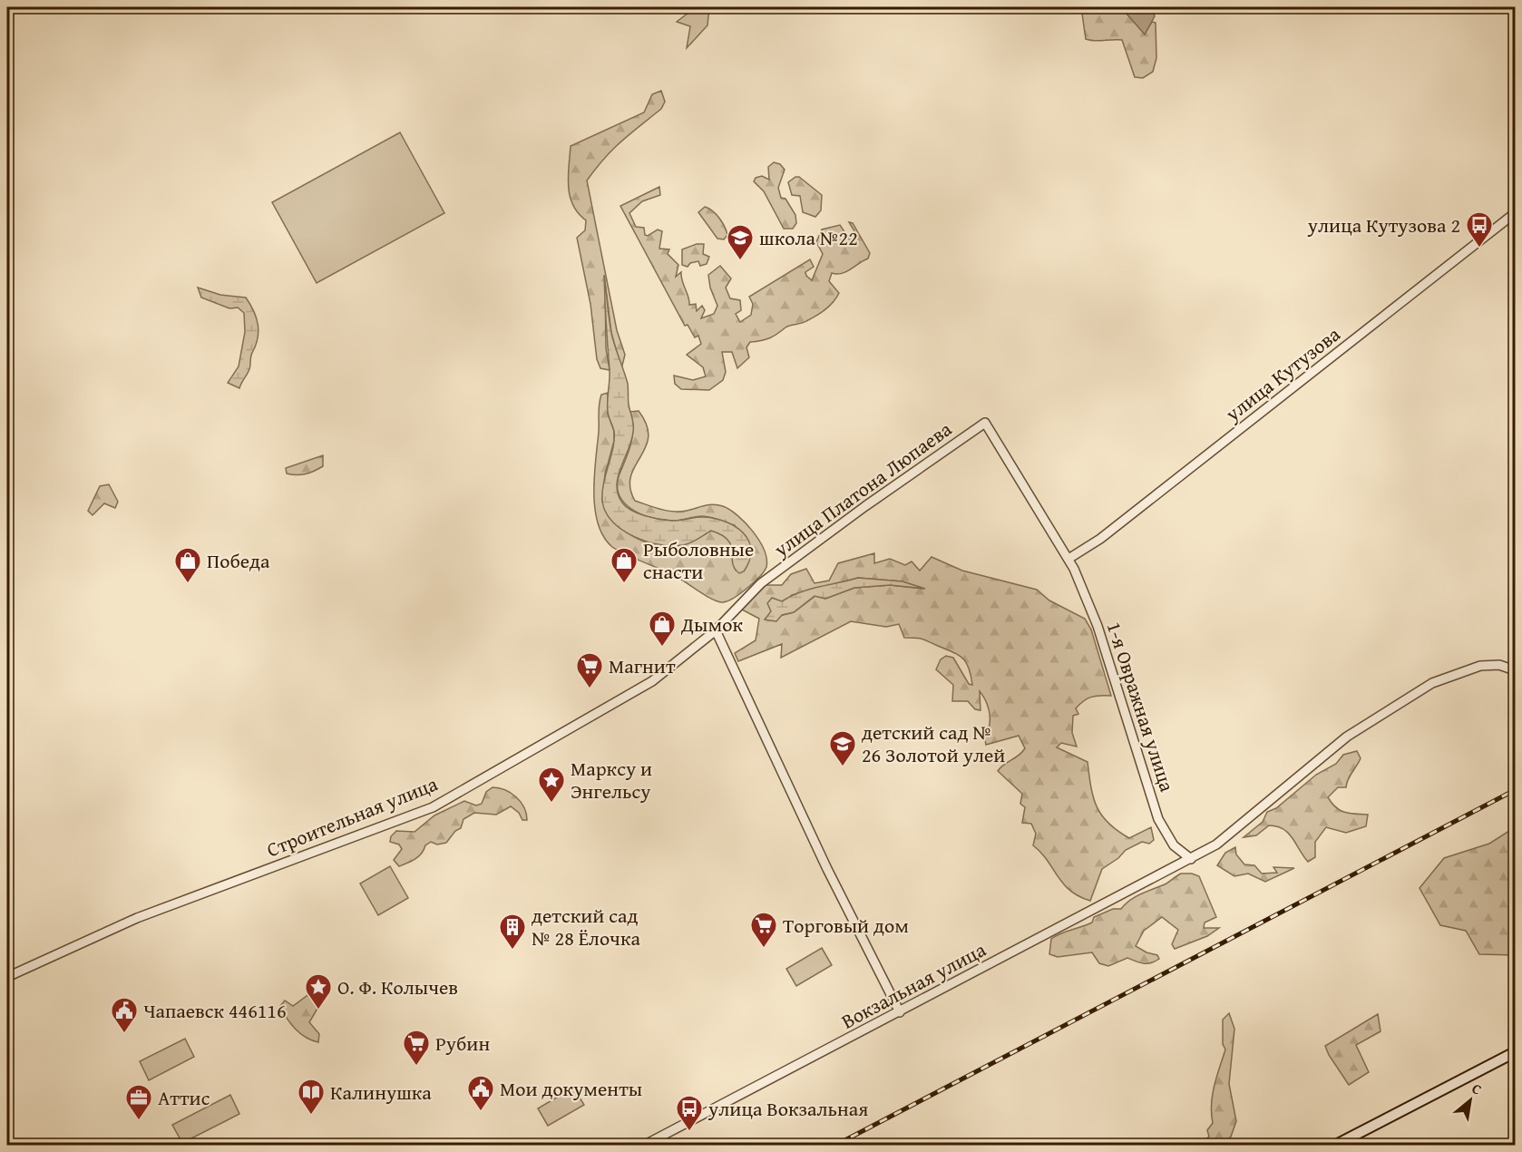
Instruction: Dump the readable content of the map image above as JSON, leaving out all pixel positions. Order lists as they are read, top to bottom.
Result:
{
  "streets": {
    "street": [
      "улица Кутузова",
      "улица Платона Люпаева",
      "1-я Овражная улица",
      "Строительная улица",
      "Вокзальная улица"
    ]
  },
  "crossings": [
    ["улица Кутузова", "1-я Овражная улица"],
    ["улица Платона Люпаева", "1-я Овражная улица"],
    ["улица Платона Люпаева", "Строительная улица"],
    ["1-я Овражная улица", "Вокзальная улица"]
  ],
  "places": {
    "bus stop": ["улица Кутузова 2", "улица Вокзальная"],
    "school or university": ["школа №22", "детский сад № 26 Золотой улей"],
    "shop": ["Победа", "Рыболовные снасти", "Дымок"],
    "supermarket": ["Магнит", "Торговый дом", "Рубин"],
    "place": ["Марксу и Энгельсу", "О. Ф. Колычев"],
    "building": ["детский сад № 28 Ёлочка"],
    "public building": ["Чапаевск 446116", "Мои документы"],
    "library": ["Калинушка"],
    "office": ["Аттис"]
  },
  "north": "top right"
}
